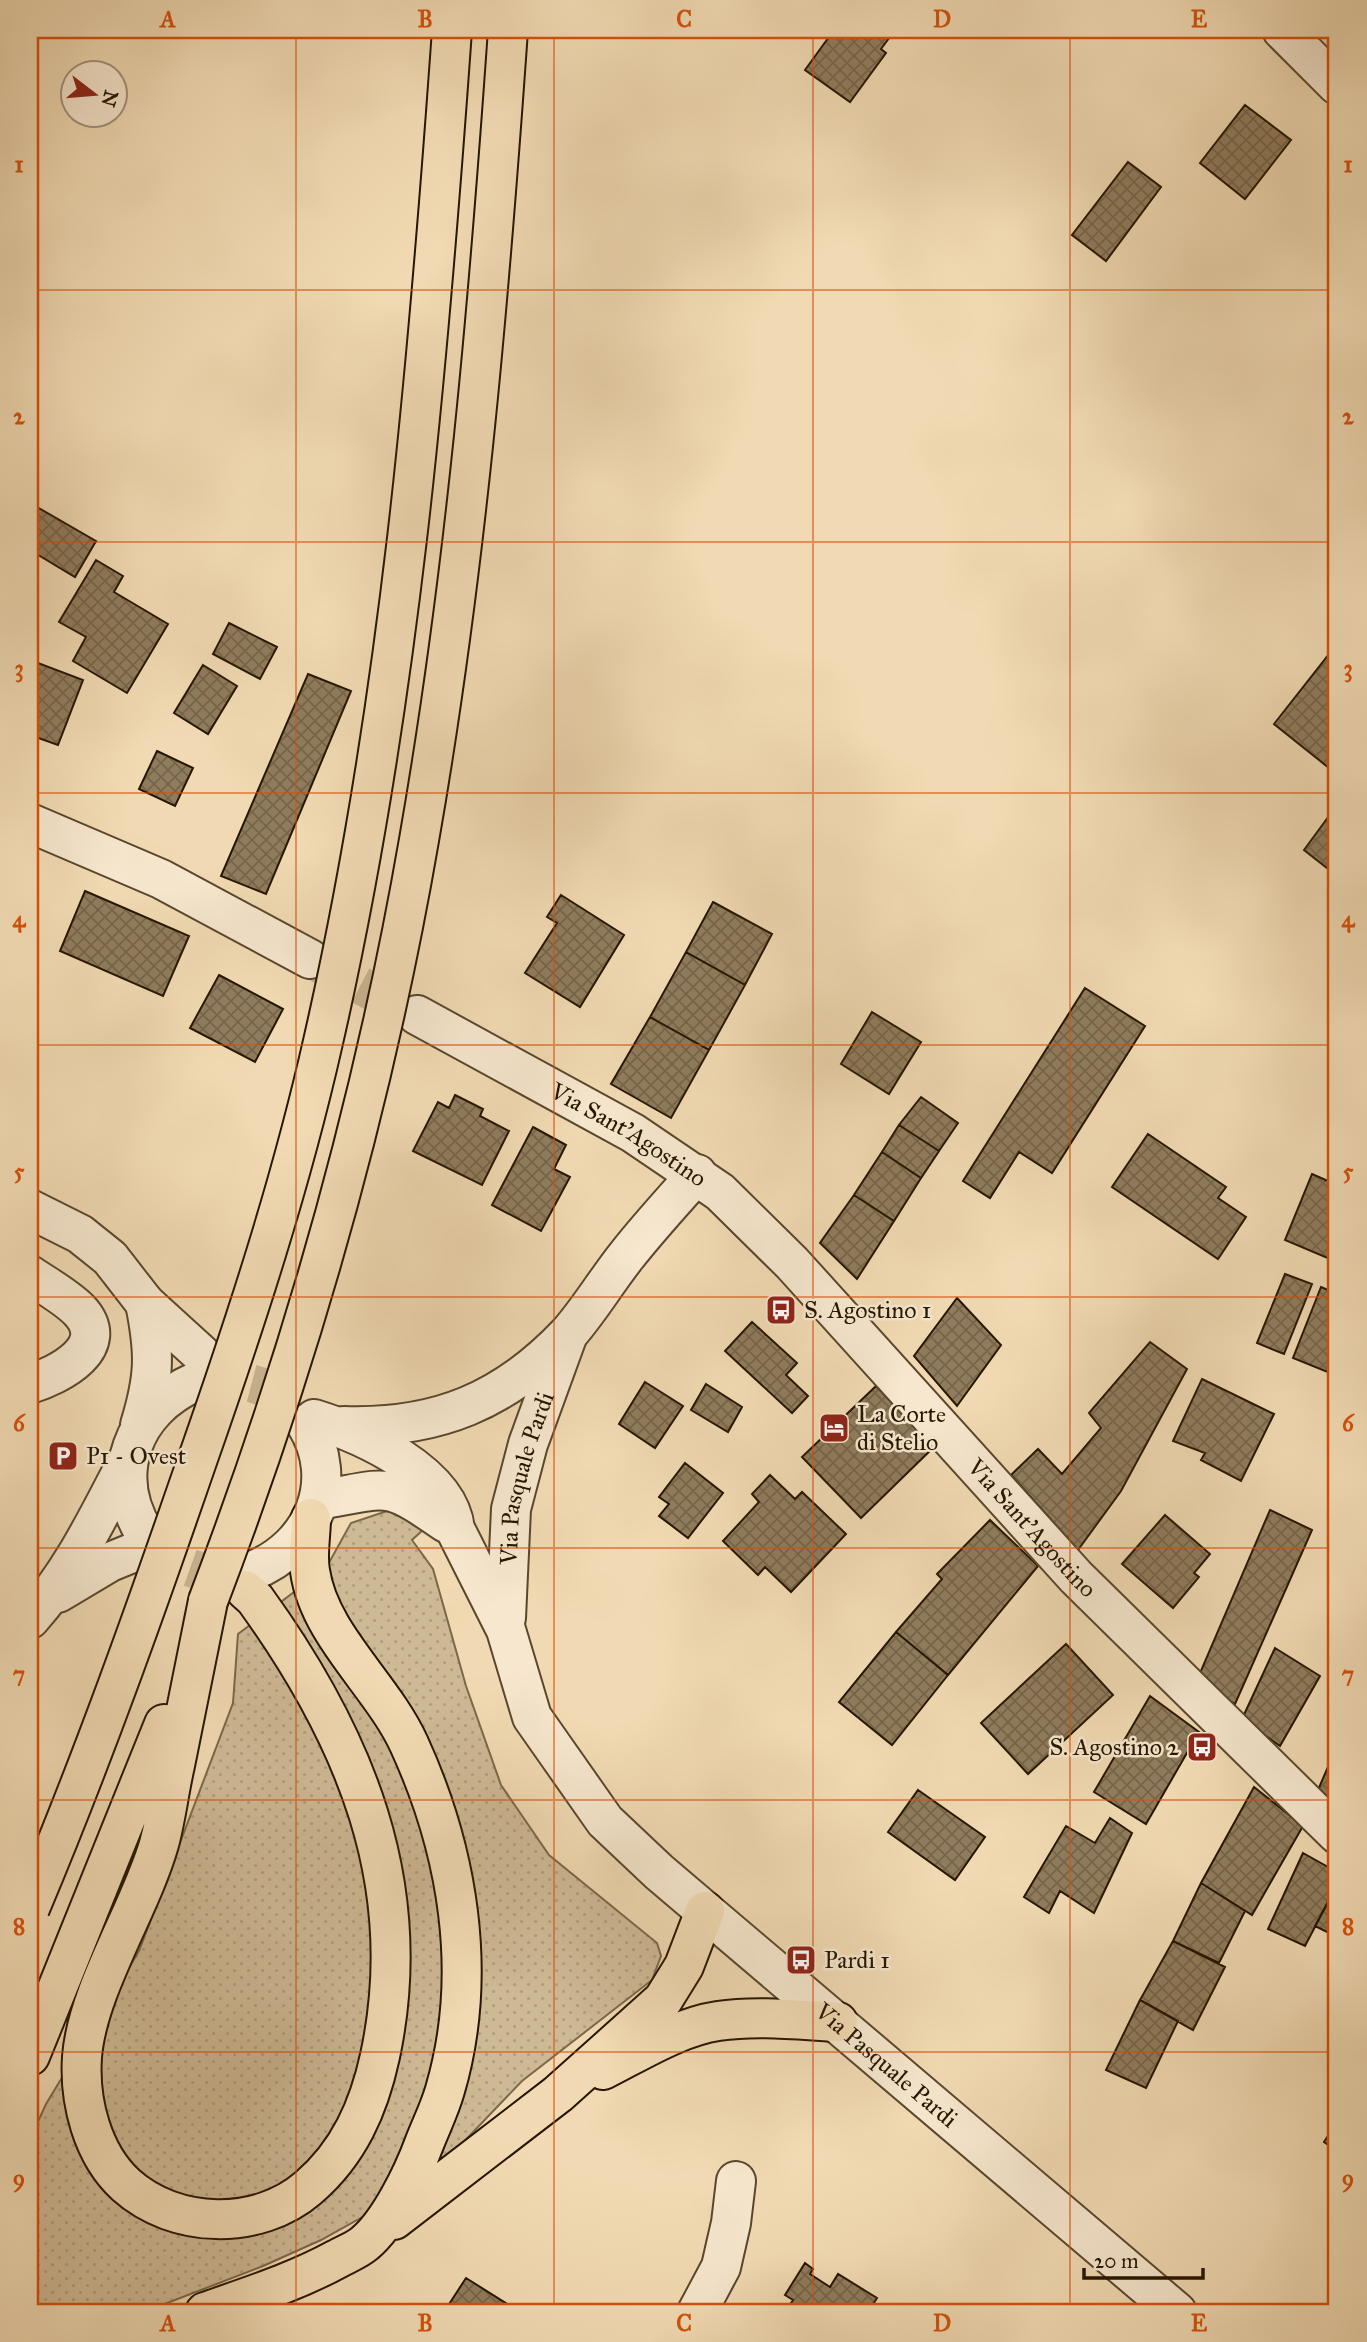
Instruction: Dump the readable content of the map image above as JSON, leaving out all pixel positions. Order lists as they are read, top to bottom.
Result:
{
  "streets": {
    "street": ["Via Sant'Agostino", "Via Pasquale Pardi"]
  },
  "crossings": [
    ["Via Sant'Agostino", "Via Pasquale Pardi"]
  ],
  "places": {
    "bus stop": ["S. Agostino 1", "S. Agostino 2", "Pardi 1"],
    "hotel": ["La Corte di Stelio"],
    "parking": ["P1 - Ovest"]
  },
  "scale_bar": "20 m",
  "north": "right",
  "grid": {
    "columns": [
      "A",
      "B",
      "C",
      "D",
      "E"
    ],
    "rows": [
      "1",
      "2",
      "3",
      "4",
      "5",
      "6",
      "7",
      "8",
      "9"
    ]
  }
}
